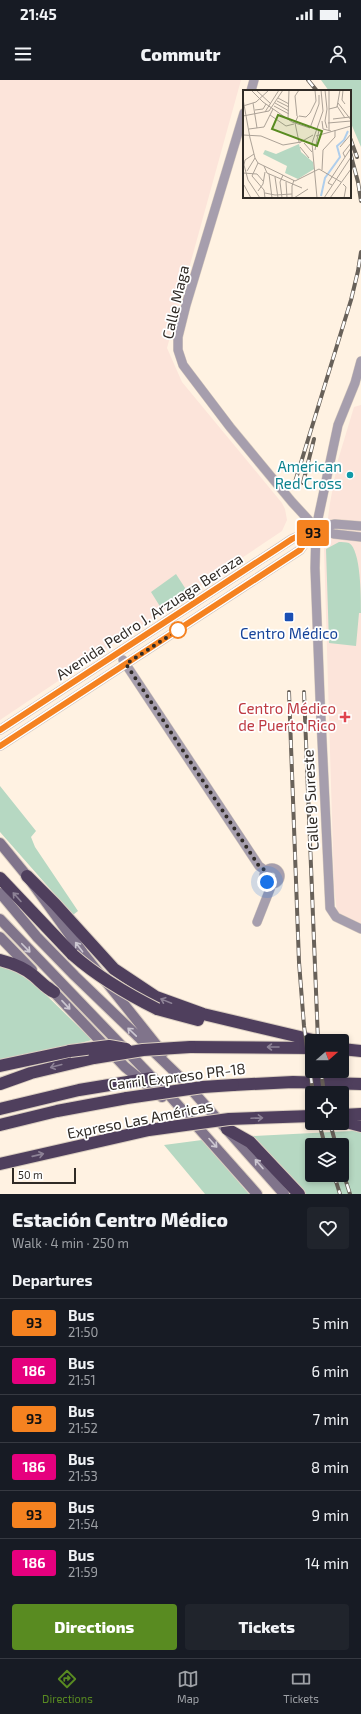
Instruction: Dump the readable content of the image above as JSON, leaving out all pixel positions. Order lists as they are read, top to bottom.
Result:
{
  "streets": {
    "highway": ["Carril Expreso PR-18", "Expreso Las Américas"],
    "street": ["Calle Maga", "Avenida Pedro J. Arzuaga Beraza", "Calle 9 Sureste"]
  },
  "crossings": [
    ["Calle Maga", "Avenida Pedro J. Arzuaga Beraza"],
    ["Calle Maga", "Calle 9 Sureste"],
    ["Avenida Pedro J. Arzuaga Beraza", "Calle 9 Sureste"]
  ],
  "places": {
    "other": ["American Red Cross"],
    "transit": ["Centro Médico"],
    "health": ["Centro Médico de Puerto Rico"]
  },
  "lines": ["bus line 93"],
  "scale_bar": "50 m",
  "north": "right",
  "page": {
    "status": "21:45",
    "header": "Commutr",
    "on_map": "93",
    "scale": "50 m",
    "heading": [
      ["Estación Centro Médico", "Walk · 4 min · 250 m"],
      "Departures"
    ],
    "list": [
      {
        "mark": "93",
        "name": "Bus",
        "note": "21:50",
        "value": "5 min"
      },
      {
        "mark": "186",
        "name": "Bus",
        "note": "21:51",
        "value": "6 min"
      },
      {
        "mark": "93",
        "name": "Bus",
        "note": "21:52",
        "value": "7 min"
      },
      {
        "mark": "186",
        "name": "Bus",
        "note": "21:53",
        "value": "8 min"
      },
      {
        "mark": "93",
        "name": "Bus",
        "note": "21:54",
        "value": "9 min"
      },
      {
        "mark": "186",
        "name": "Bus",
        "note": "21:59",
        "value": "14 min"
      }
    ],
    "buttons": ["Directions", "Tickets"],
    "tabs": ["Directions", "Map", "Tickets"]
  }
}
